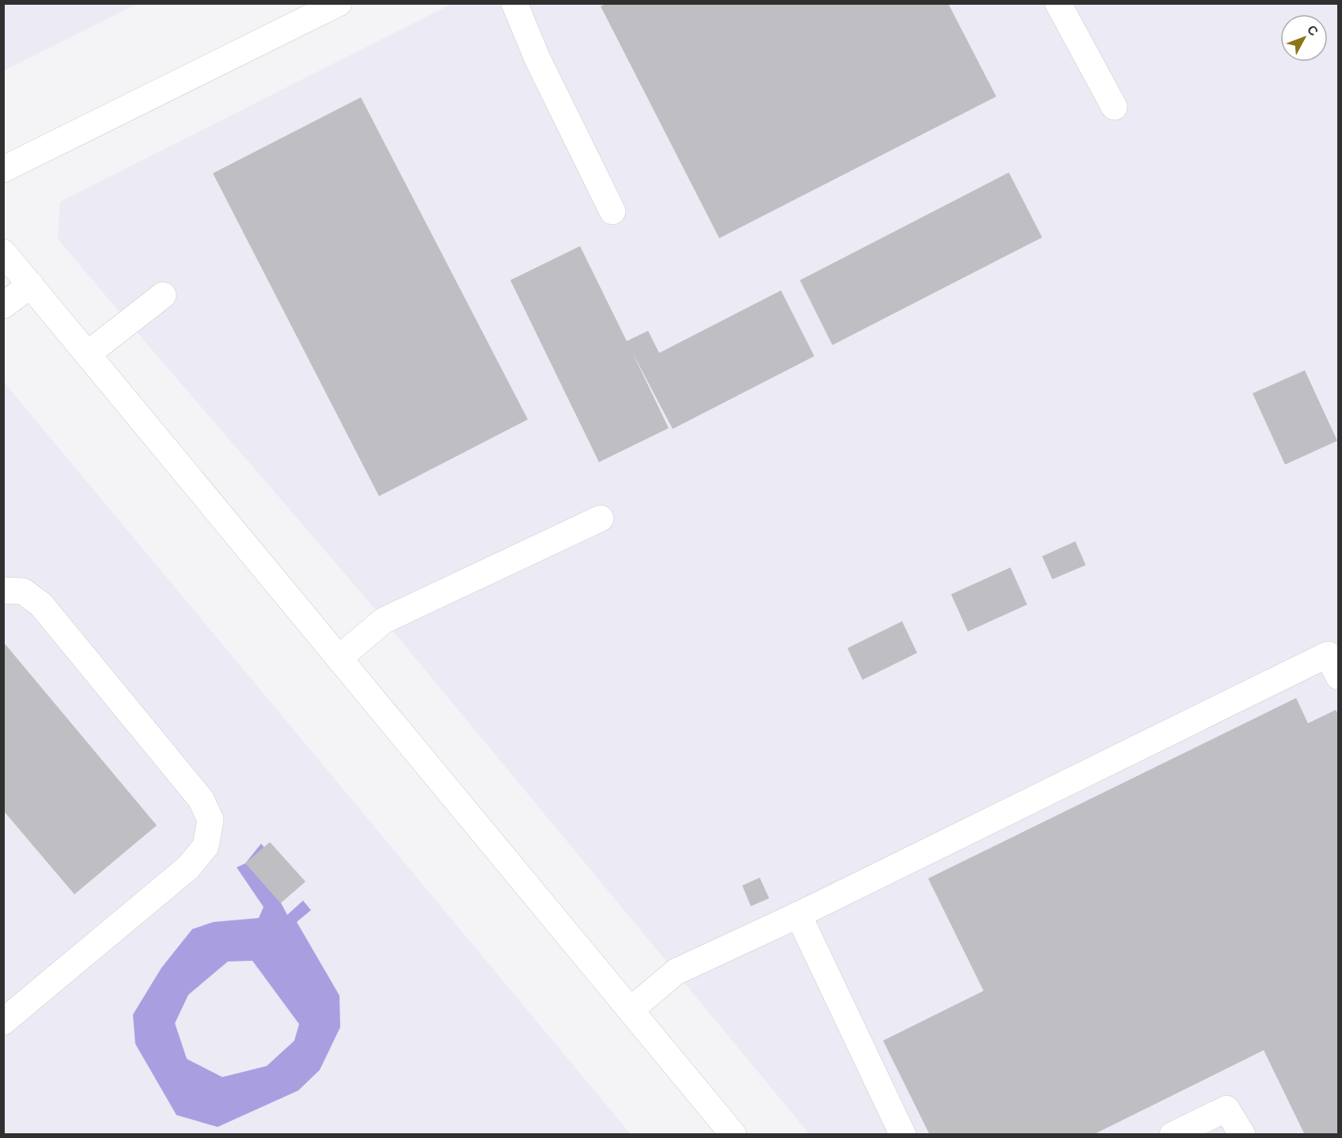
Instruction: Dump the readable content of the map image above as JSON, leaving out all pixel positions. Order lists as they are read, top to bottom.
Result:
{
  "north": "top right"
}
